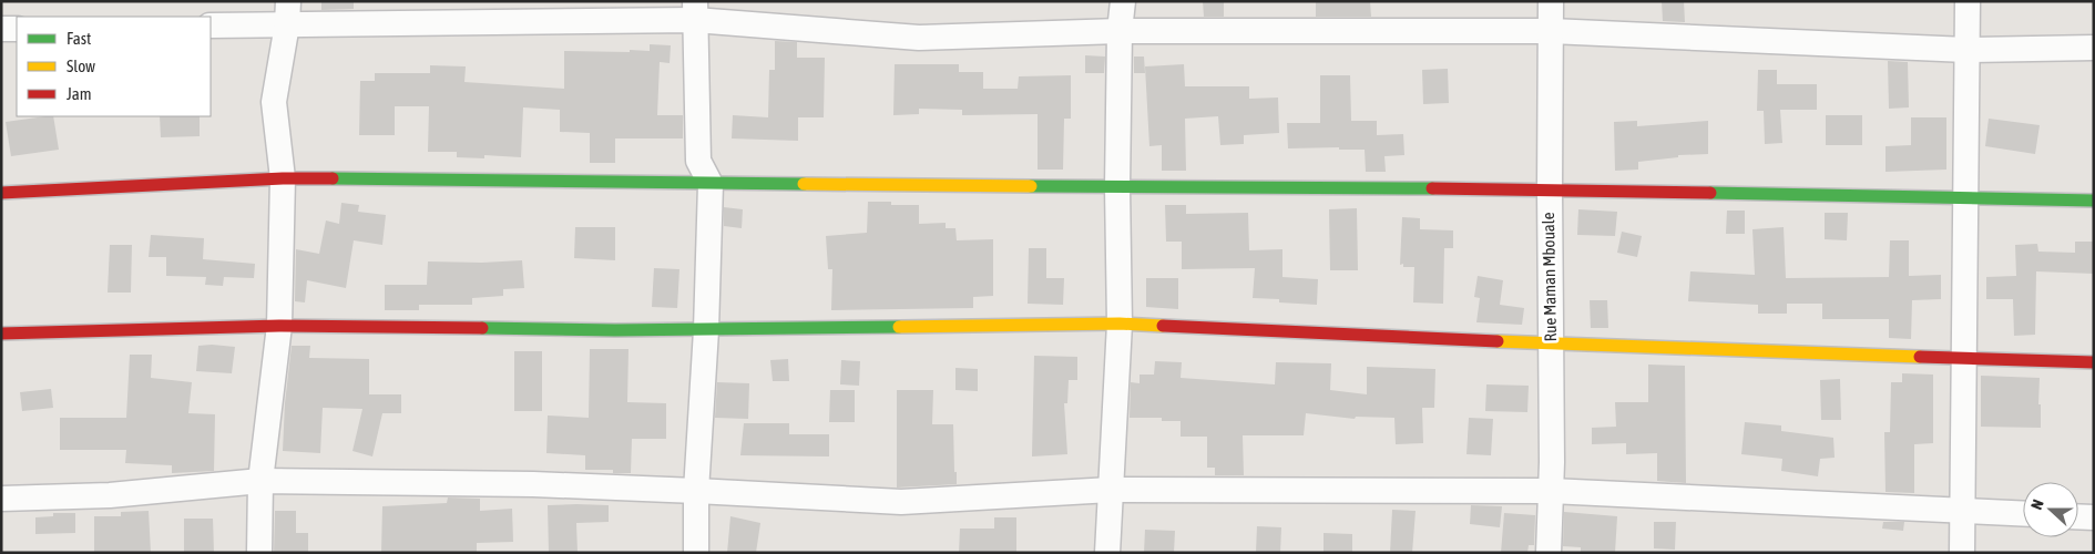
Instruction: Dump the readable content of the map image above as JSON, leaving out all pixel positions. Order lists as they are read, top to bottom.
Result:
{
  "streets": {
    "street": ["Rue Maman Mbouale"]
  },
  "legend": ["Fast", "Slow", "Jam"],
  "north": "left"
}
